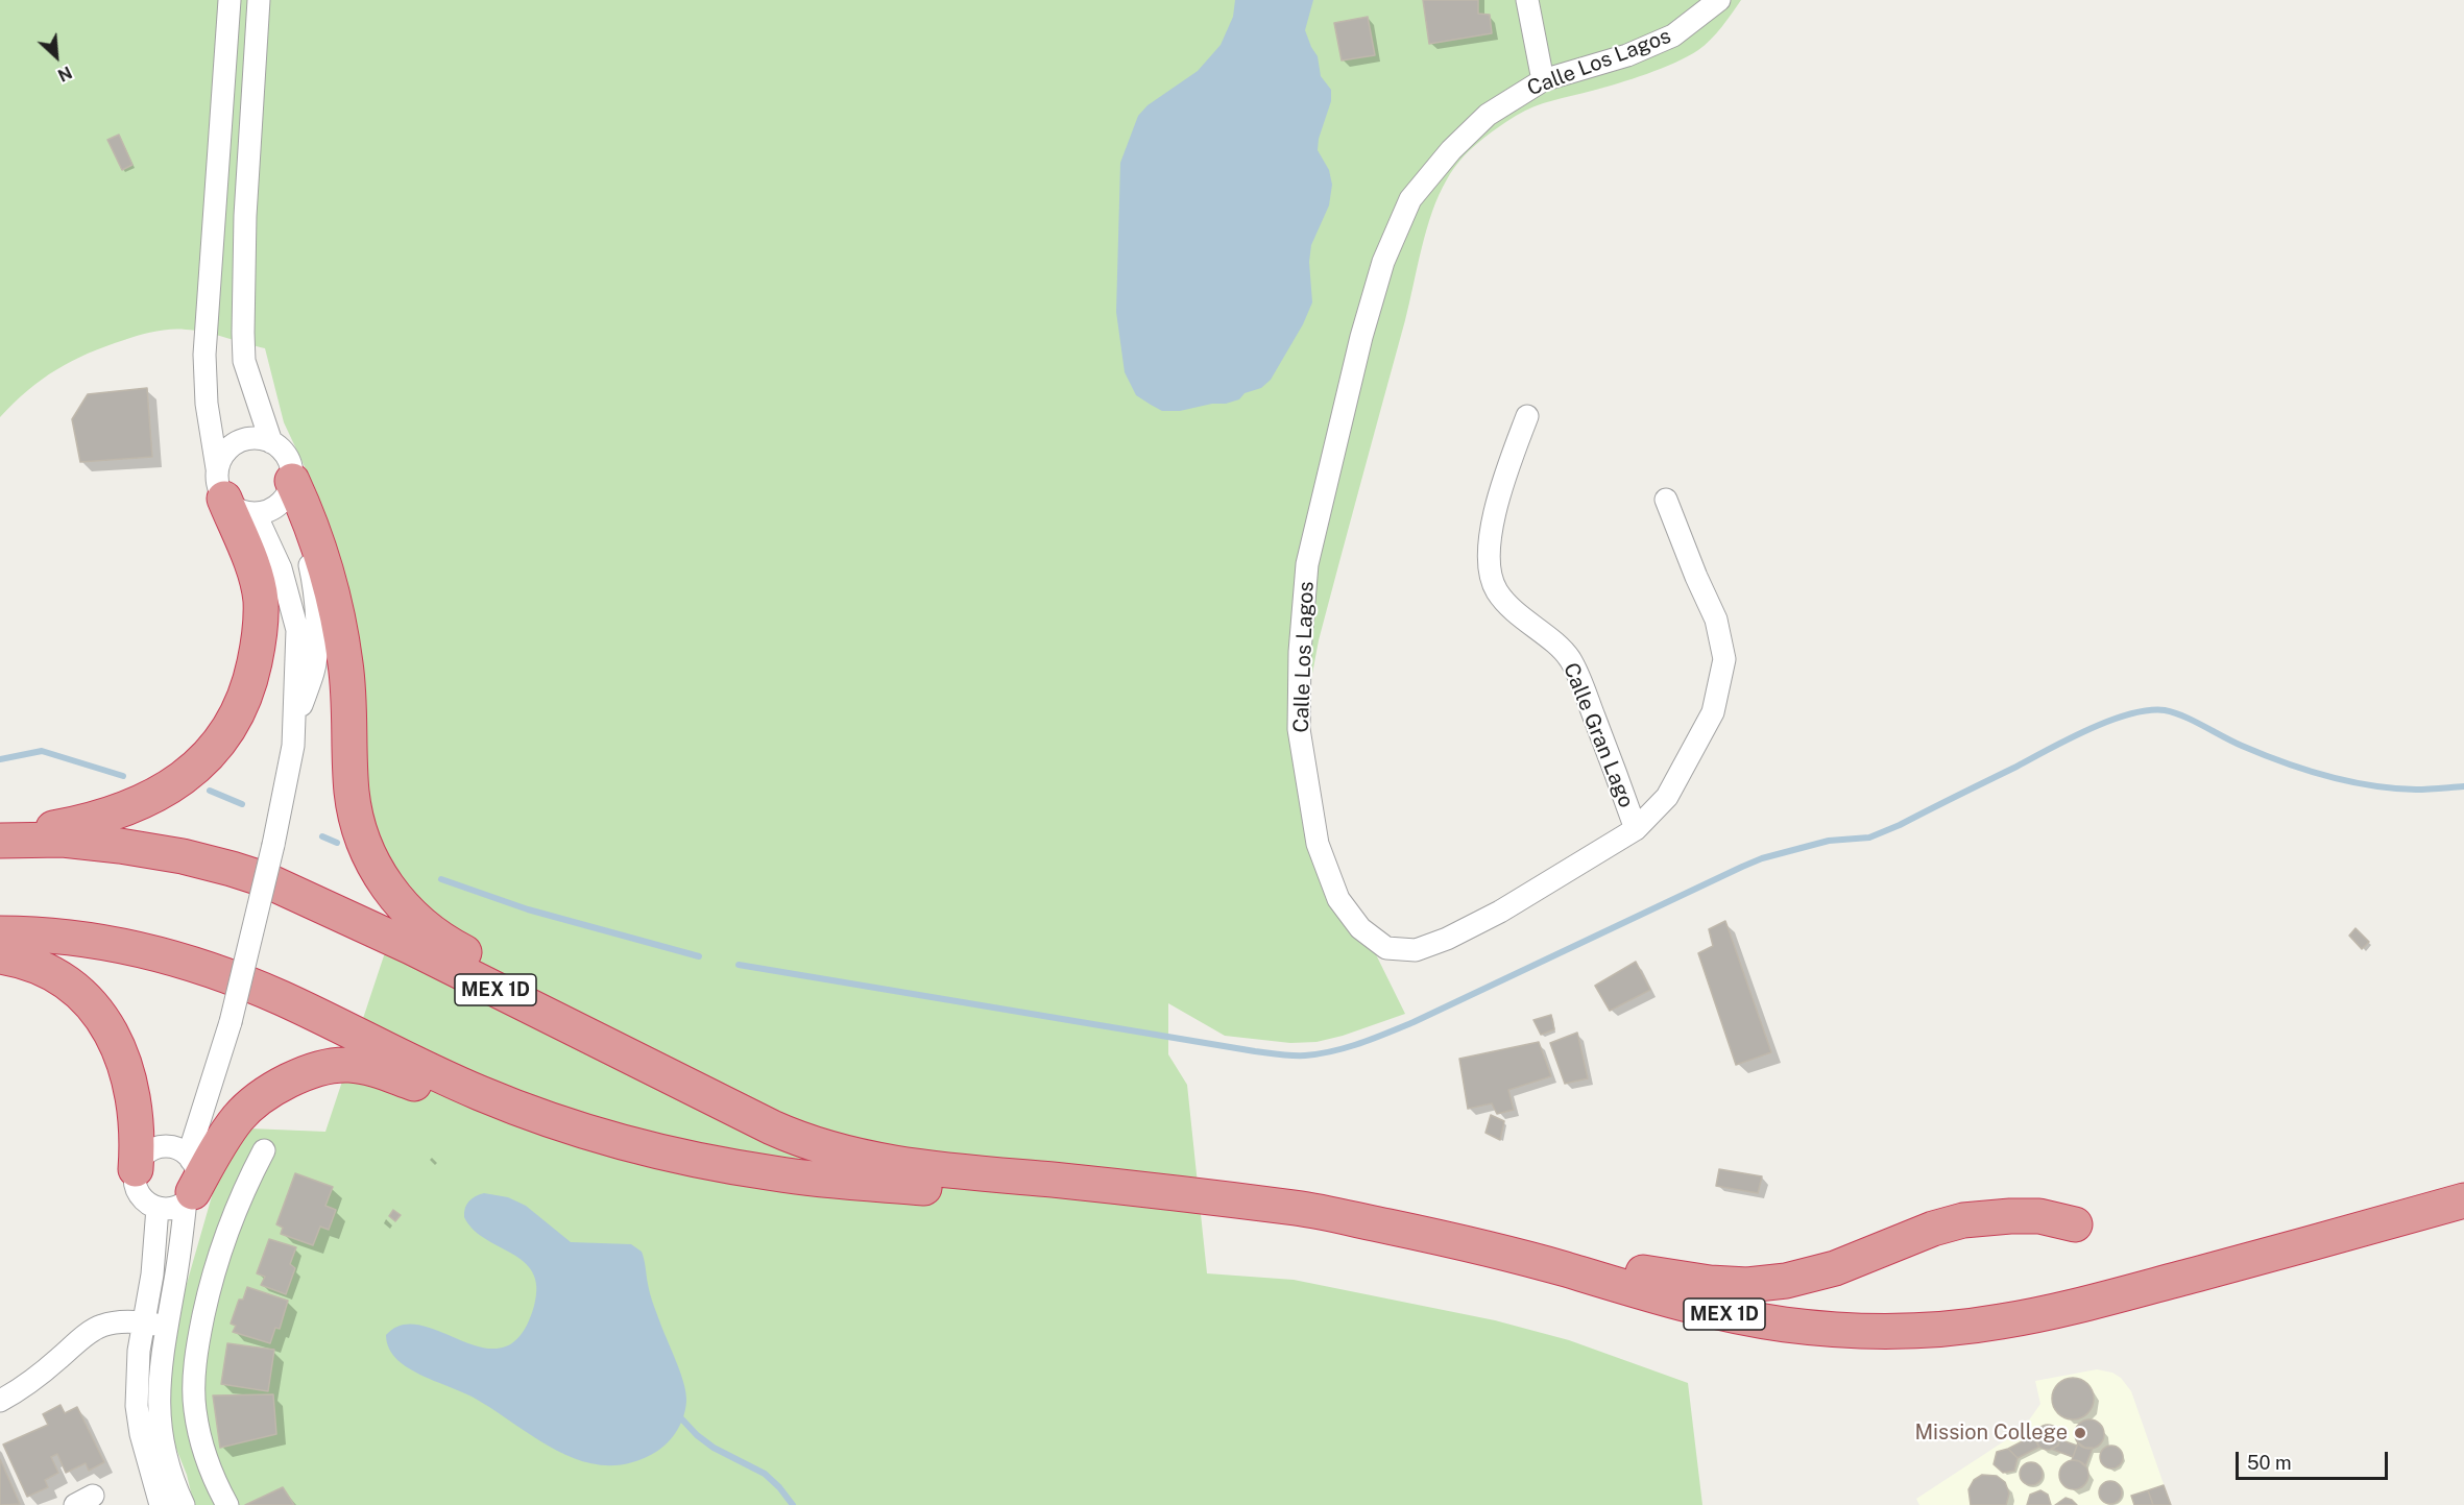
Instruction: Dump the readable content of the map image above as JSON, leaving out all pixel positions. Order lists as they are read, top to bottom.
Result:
{
  "streets": {
    "highway": ["MEX 1D"],
    "street": ["Calle Los Lagos", "Calle Gran Lago"]
  },
  "crossings": [
    ["Calle Los Lagos", "Calle Gran Lago"]
  ],
  "places": ["Mission College"],
  "scale_bar": "50 m",
  "north": "bottom right"
}
